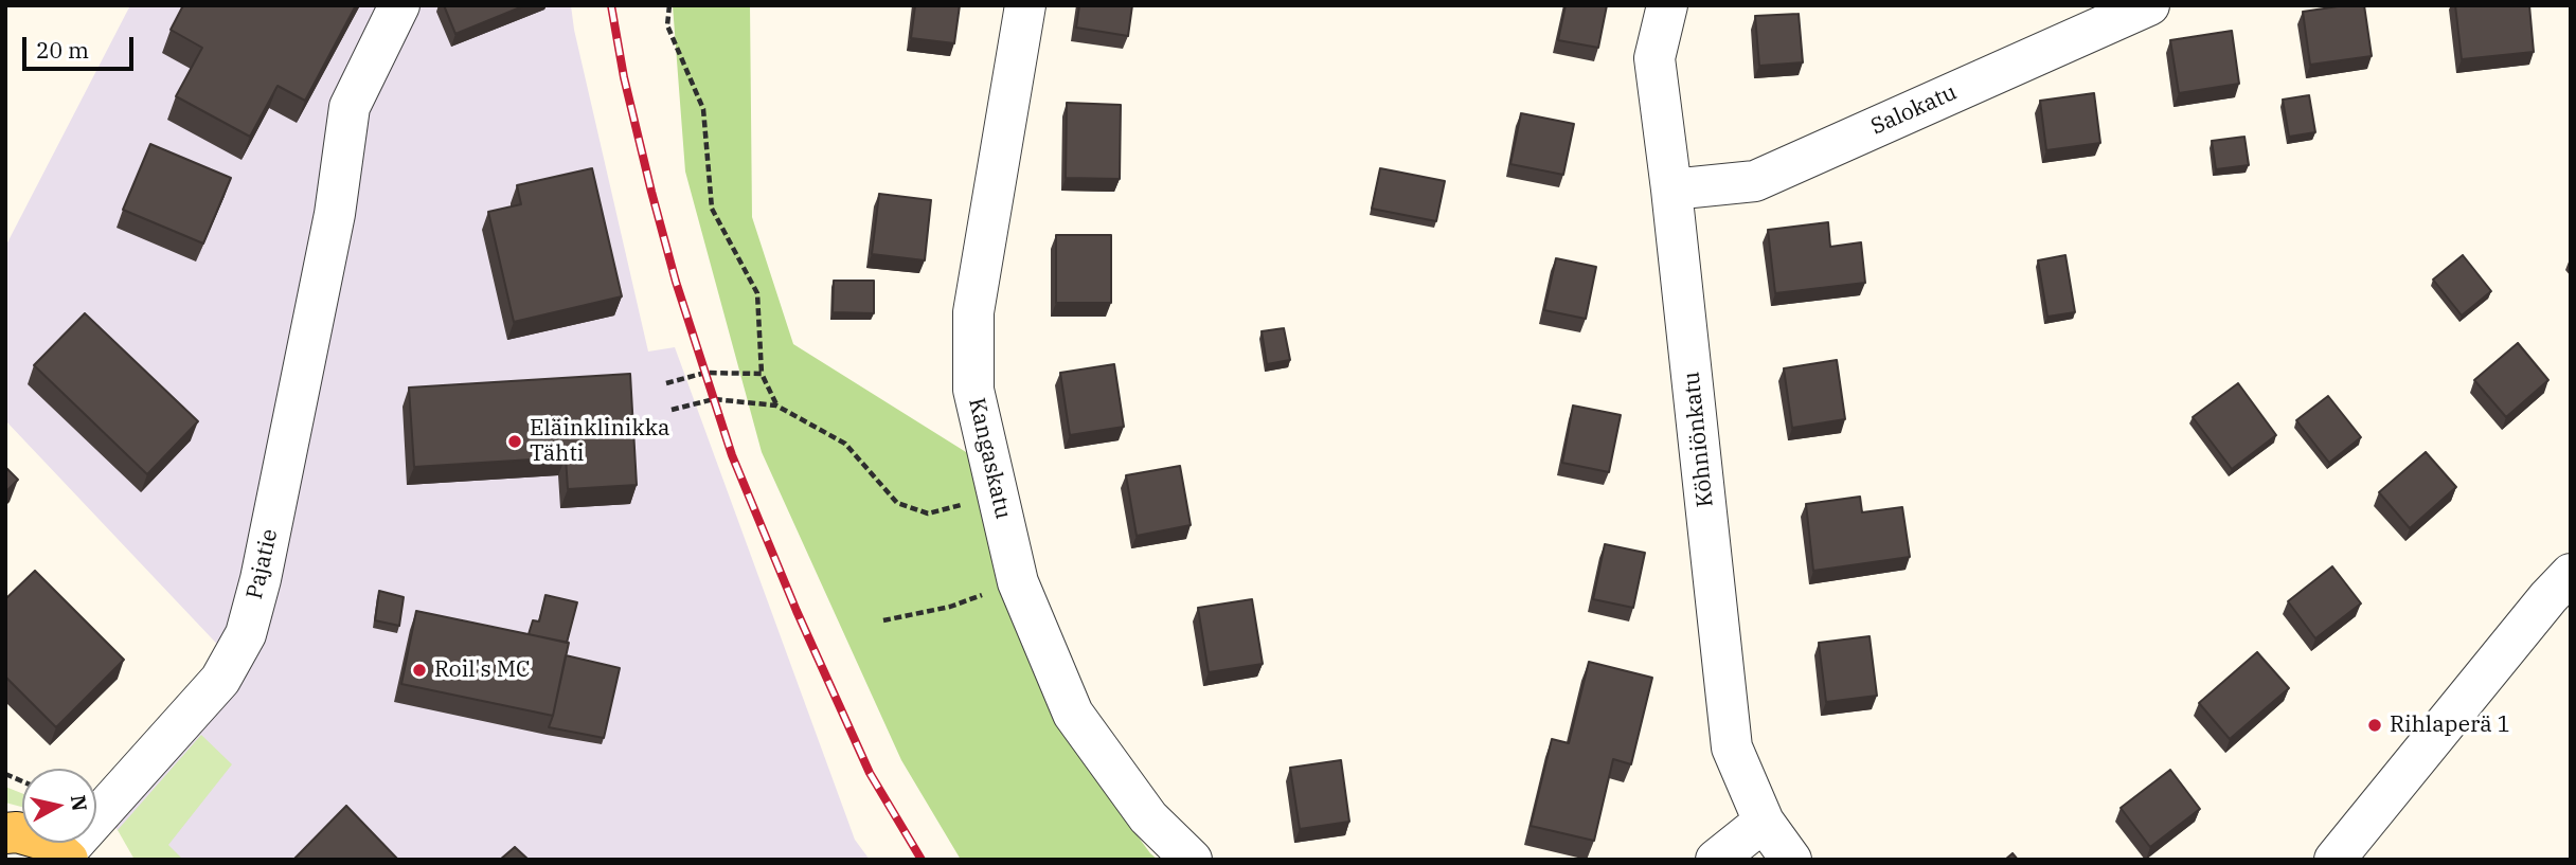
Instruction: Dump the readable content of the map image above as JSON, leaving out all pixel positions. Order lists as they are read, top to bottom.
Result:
{
  "streets": {
    "street": [
      "Salokatu",
      "Köhniönkatu",
      "Kangaskatu",
      "Pajatie"
    ]
  },
  "crossings": [
    ["Salokatu", "Köhniönkatu"]
  ],
  "places": ["Eläinklinikka Tähti", "Roil's MC", "Rihlaperä 1"],
  "scale_bar": "20 m",
  "north": "right"
}
